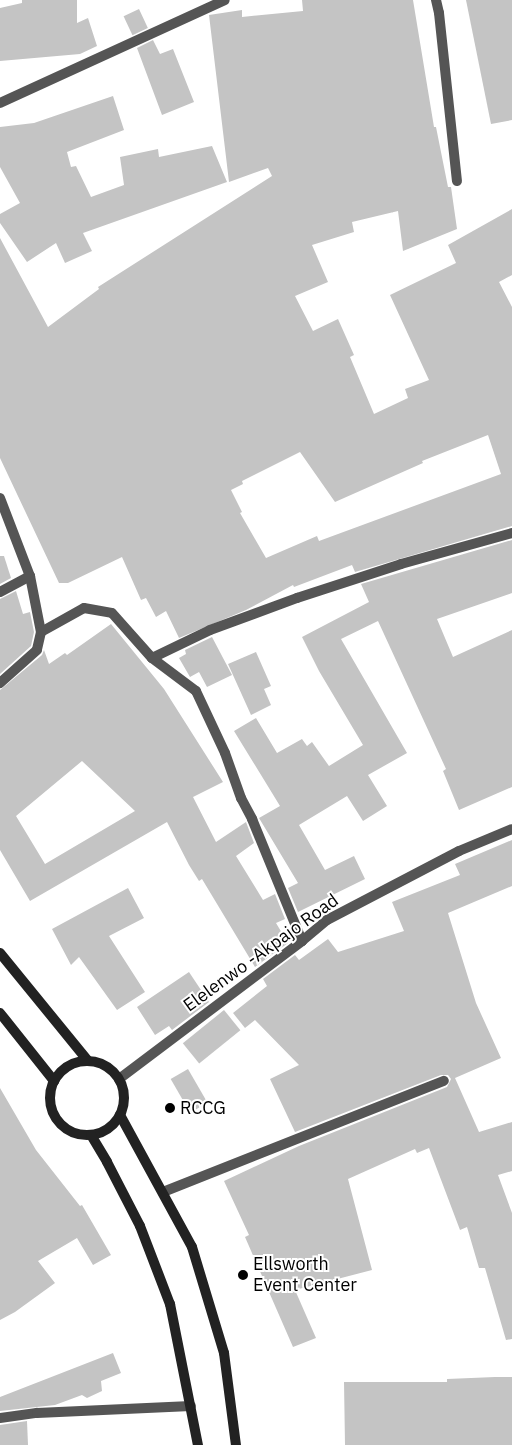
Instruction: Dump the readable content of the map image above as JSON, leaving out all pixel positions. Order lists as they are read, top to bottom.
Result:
{
  "streets": {
    "street": ["Elelenwo -Akpajo Road"]
  },
  "places": ["RCCG", "Ellsworth Event Center"]
}
